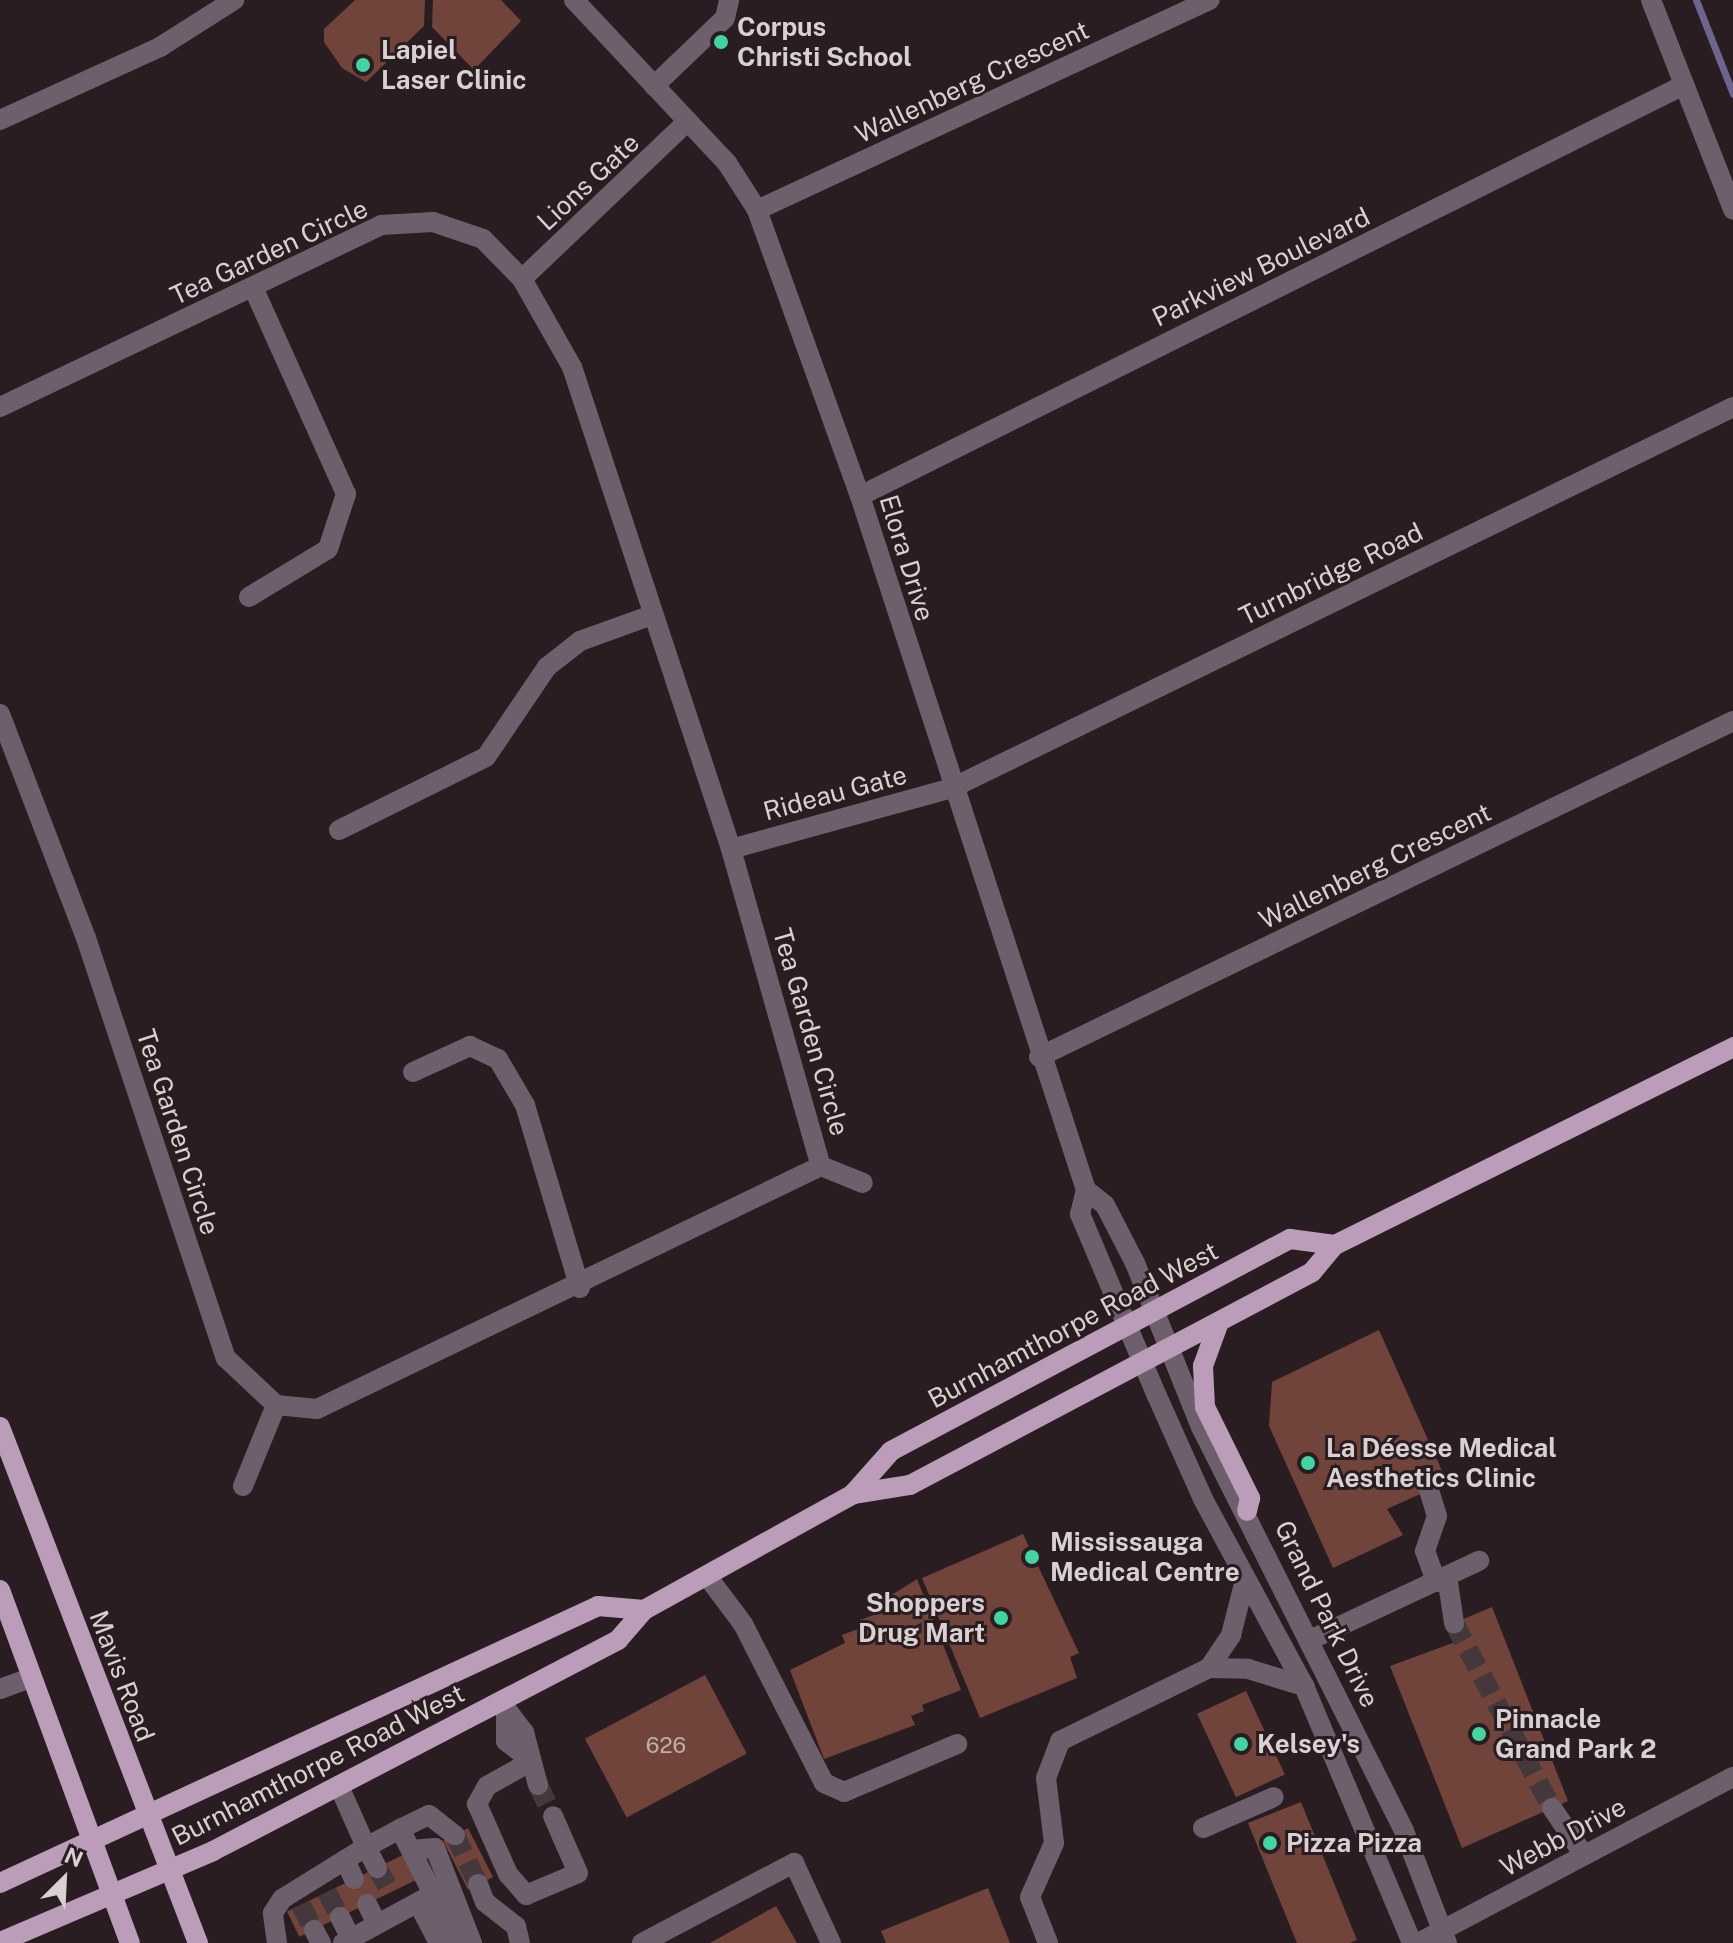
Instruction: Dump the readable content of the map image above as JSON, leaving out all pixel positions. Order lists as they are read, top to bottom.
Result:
{
  "streets": {
    "main road": ["Burnhamthorpe Road West", "Mavis Road"],
    "street": [
      "Wallenberg Crescent",
      "Lions Gate",
      "Tea Garden Circle",
      "Parkview Boulevard",
      "Elora Drive",
      "Turnbridge Road",
      "Rideau Gate",
      "Grand Park Drive",
      "Webb Drive"
    ]
  },
  "crossings": [
    ["Wallenberg Crescent", "Elora Drive"],
    ["Lions Gate", "Tea Garden Circle"],
    ["Lions Gate", "Elora Drive"],
    ["Tea Garden Circle", "Rideau Gate"],
    ["Parkview Boulevard", "Elora Drive"],
    ["Elora Drive", "Turnbridge Road"],
    ["Elora Drive", "Rideau Gate"],
    ["Elora Drive", "Burnhamthorpe Road West"],
    ["Elora Drive", "Grand Park Drive"],
    ["Turnbridge Road", "Rideau Gate"],
    ["Burnhamthorpe Road West", "Grand Park Drive"],
    ["Burnhamthorpe Road West", "Mavis Road"],
    ["Grand Park Drive", "Webb Drive"]
  ],
  "places": [
    "Corpus Christi School",
    "Lapiel Laser Clinic",
    "La Déesse Medical Aesthetics Clinic",
    "Mississauga Medical Centre",
    "Shoppers Drug Mart",
    "Pinnacle Grand Park 2",
    "Kelsey's",
    "Pizza Pizza"
  ],
  "house_numbers": ["626"],
  "north": "top right"
}
